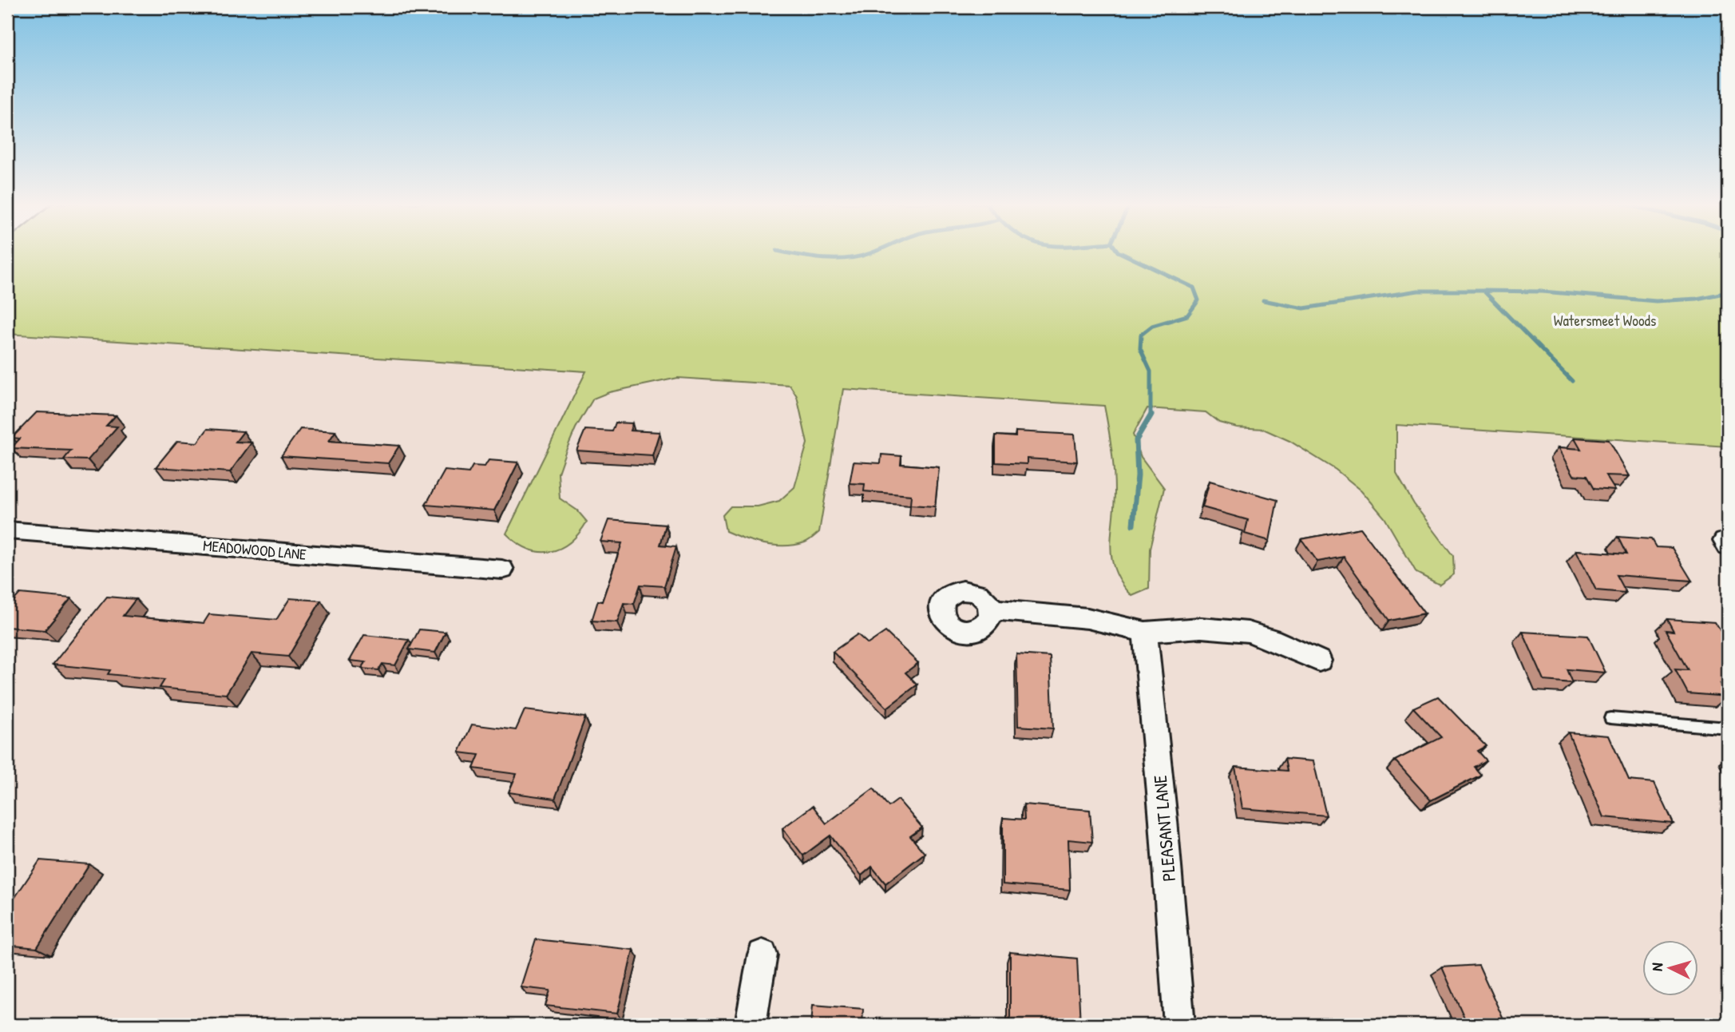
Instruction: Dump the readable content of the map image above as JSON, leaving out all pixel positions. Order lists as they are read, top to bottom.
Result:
{
  "streets": {
    "street": ["MEADOWOOD LANE", "PLEASANT LANE"]
  },
  "parks": ["Watersmeet Woods"],
  "north": "left"
}
